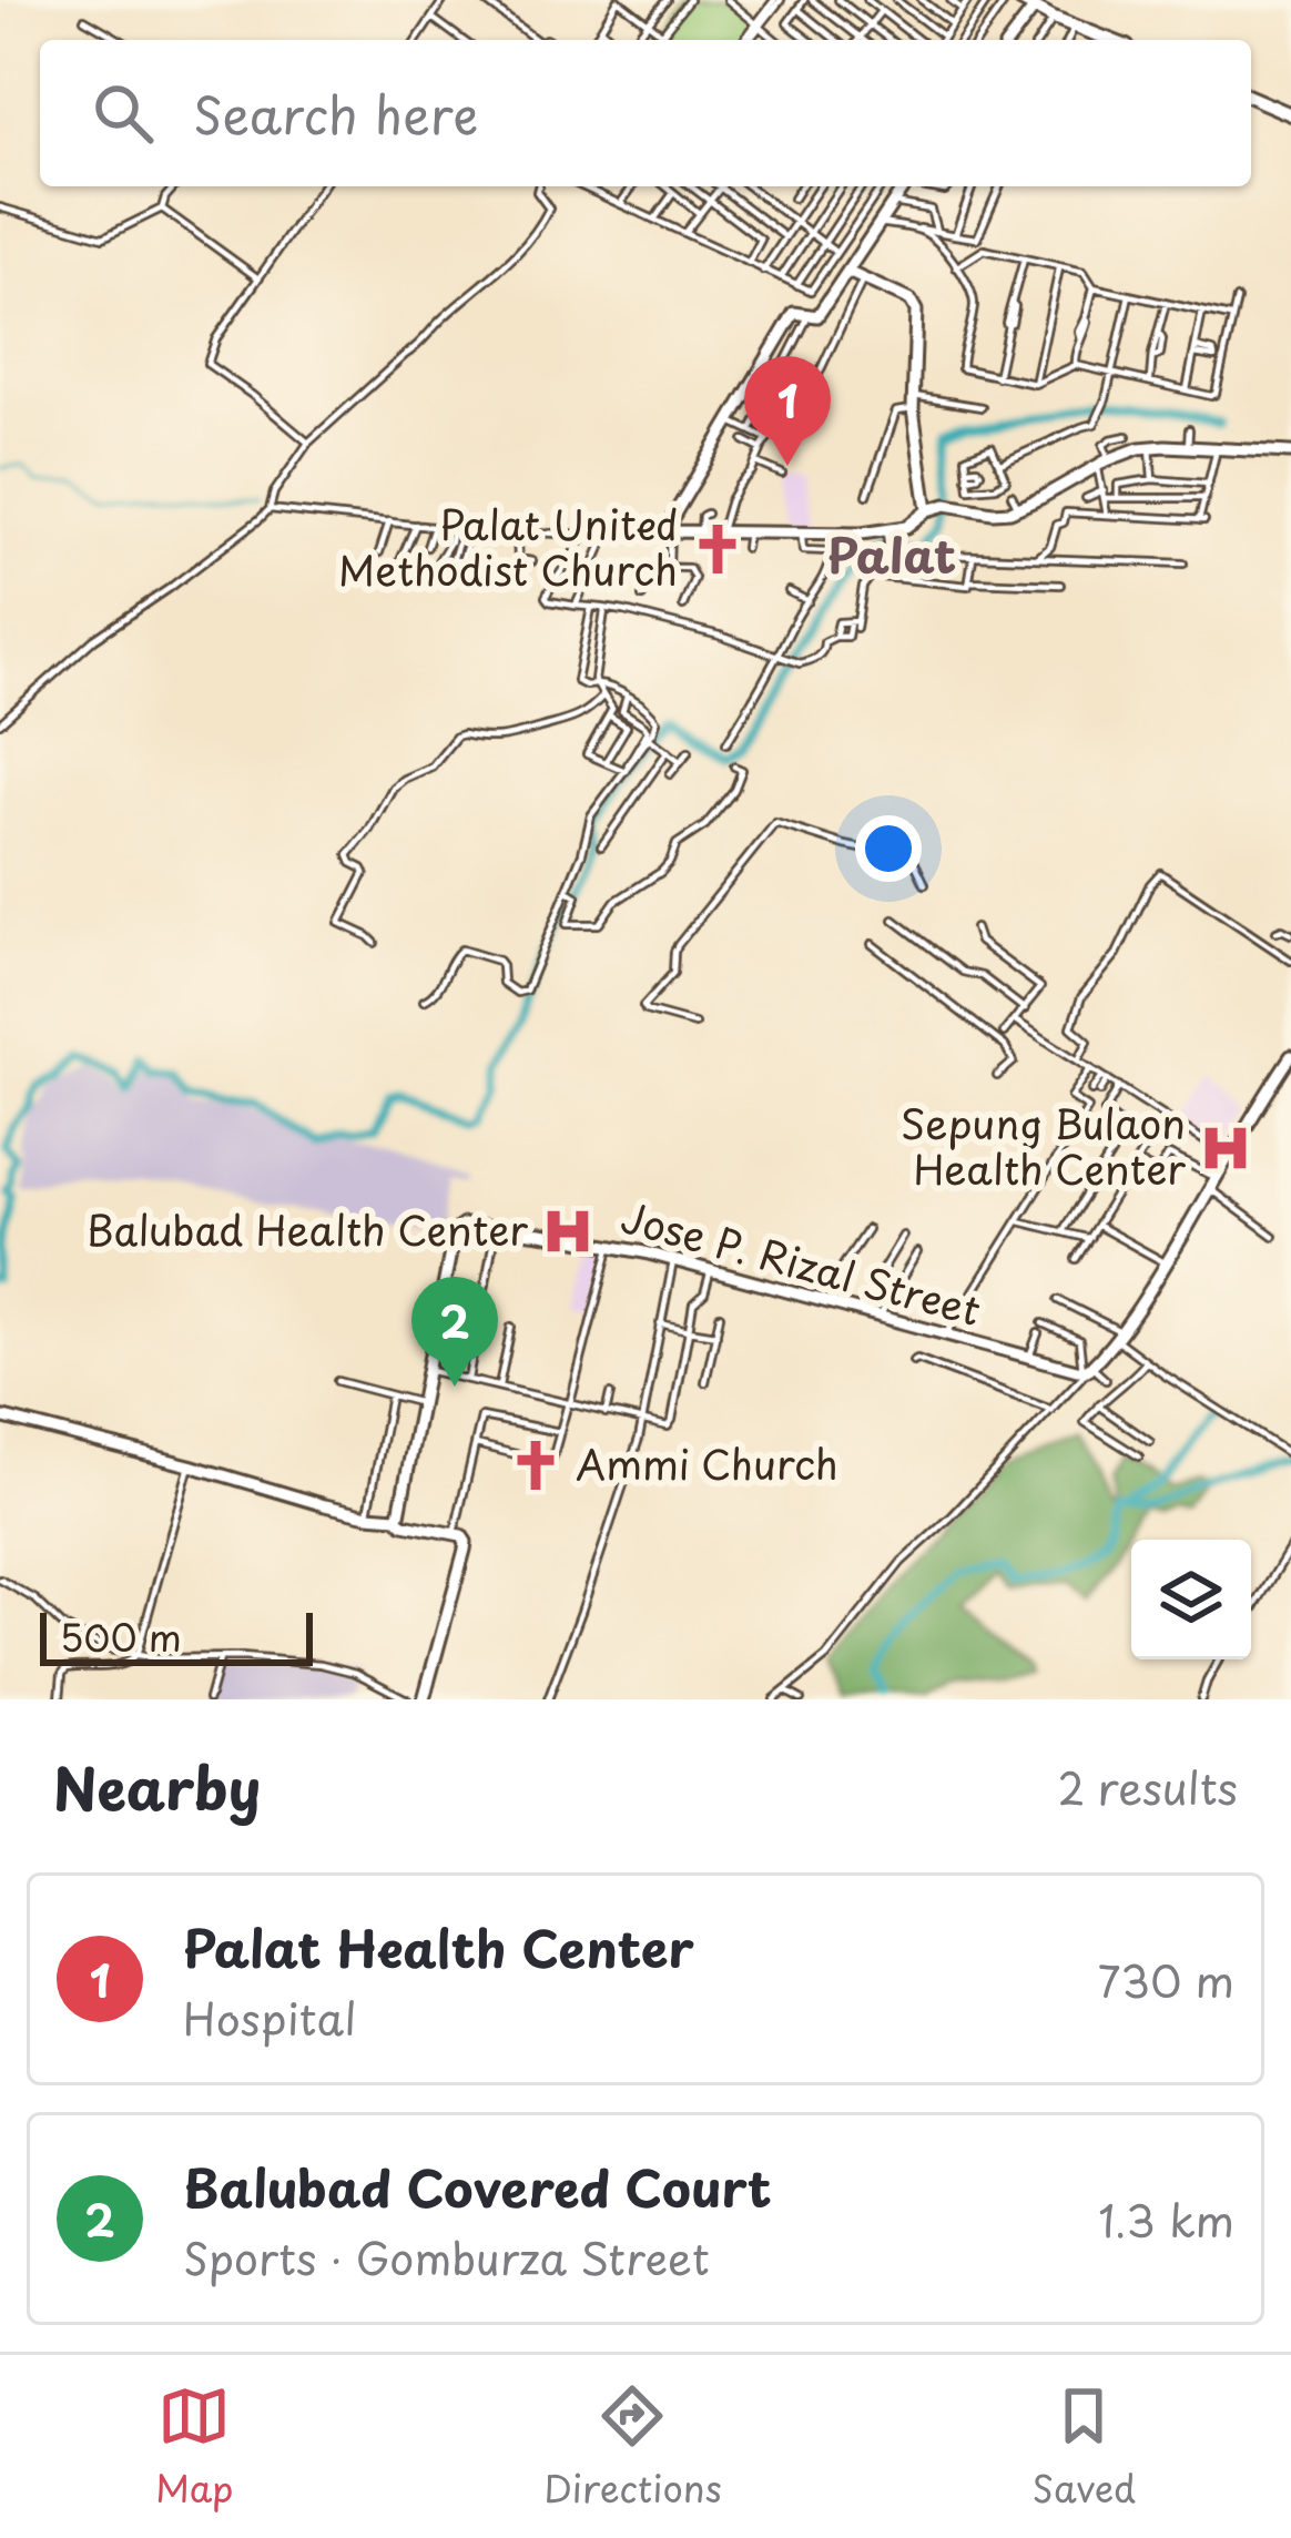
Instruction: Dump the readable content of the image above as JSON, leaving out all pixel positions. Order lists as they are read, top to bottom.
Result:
{
  "streets": {
    "street": ["Jose P. Rizal Street"]
  },
  "districts": ["Palat"],
  "places": {
    "church": ["Palat United Methodist Church", "Ammi Church"],
    "hospital": ["Sepung Bulaon Health Center", "Balubad Health Center"]
  },
  "scale_bar": "500 m",
  "page": {
    "search": "Search here",
    "pins": ["1", "2"],
    "scale": "500 m",
    "heading": ["Nearby", "2 results"],
    "list": [
      {
        "mark": "1",
        "name": "Palat Health Center",
        "note": "Hospital",
        "value": "730 m"
      },
      {
        "mark": "2",
        "name": "Balubad Covered Court",
        "note": "Sports · Gomburza Street",
        "value": "1.3 km"
      }
    ],
    "nav": ["Map", "Directions", "Saved"]
  }
}
